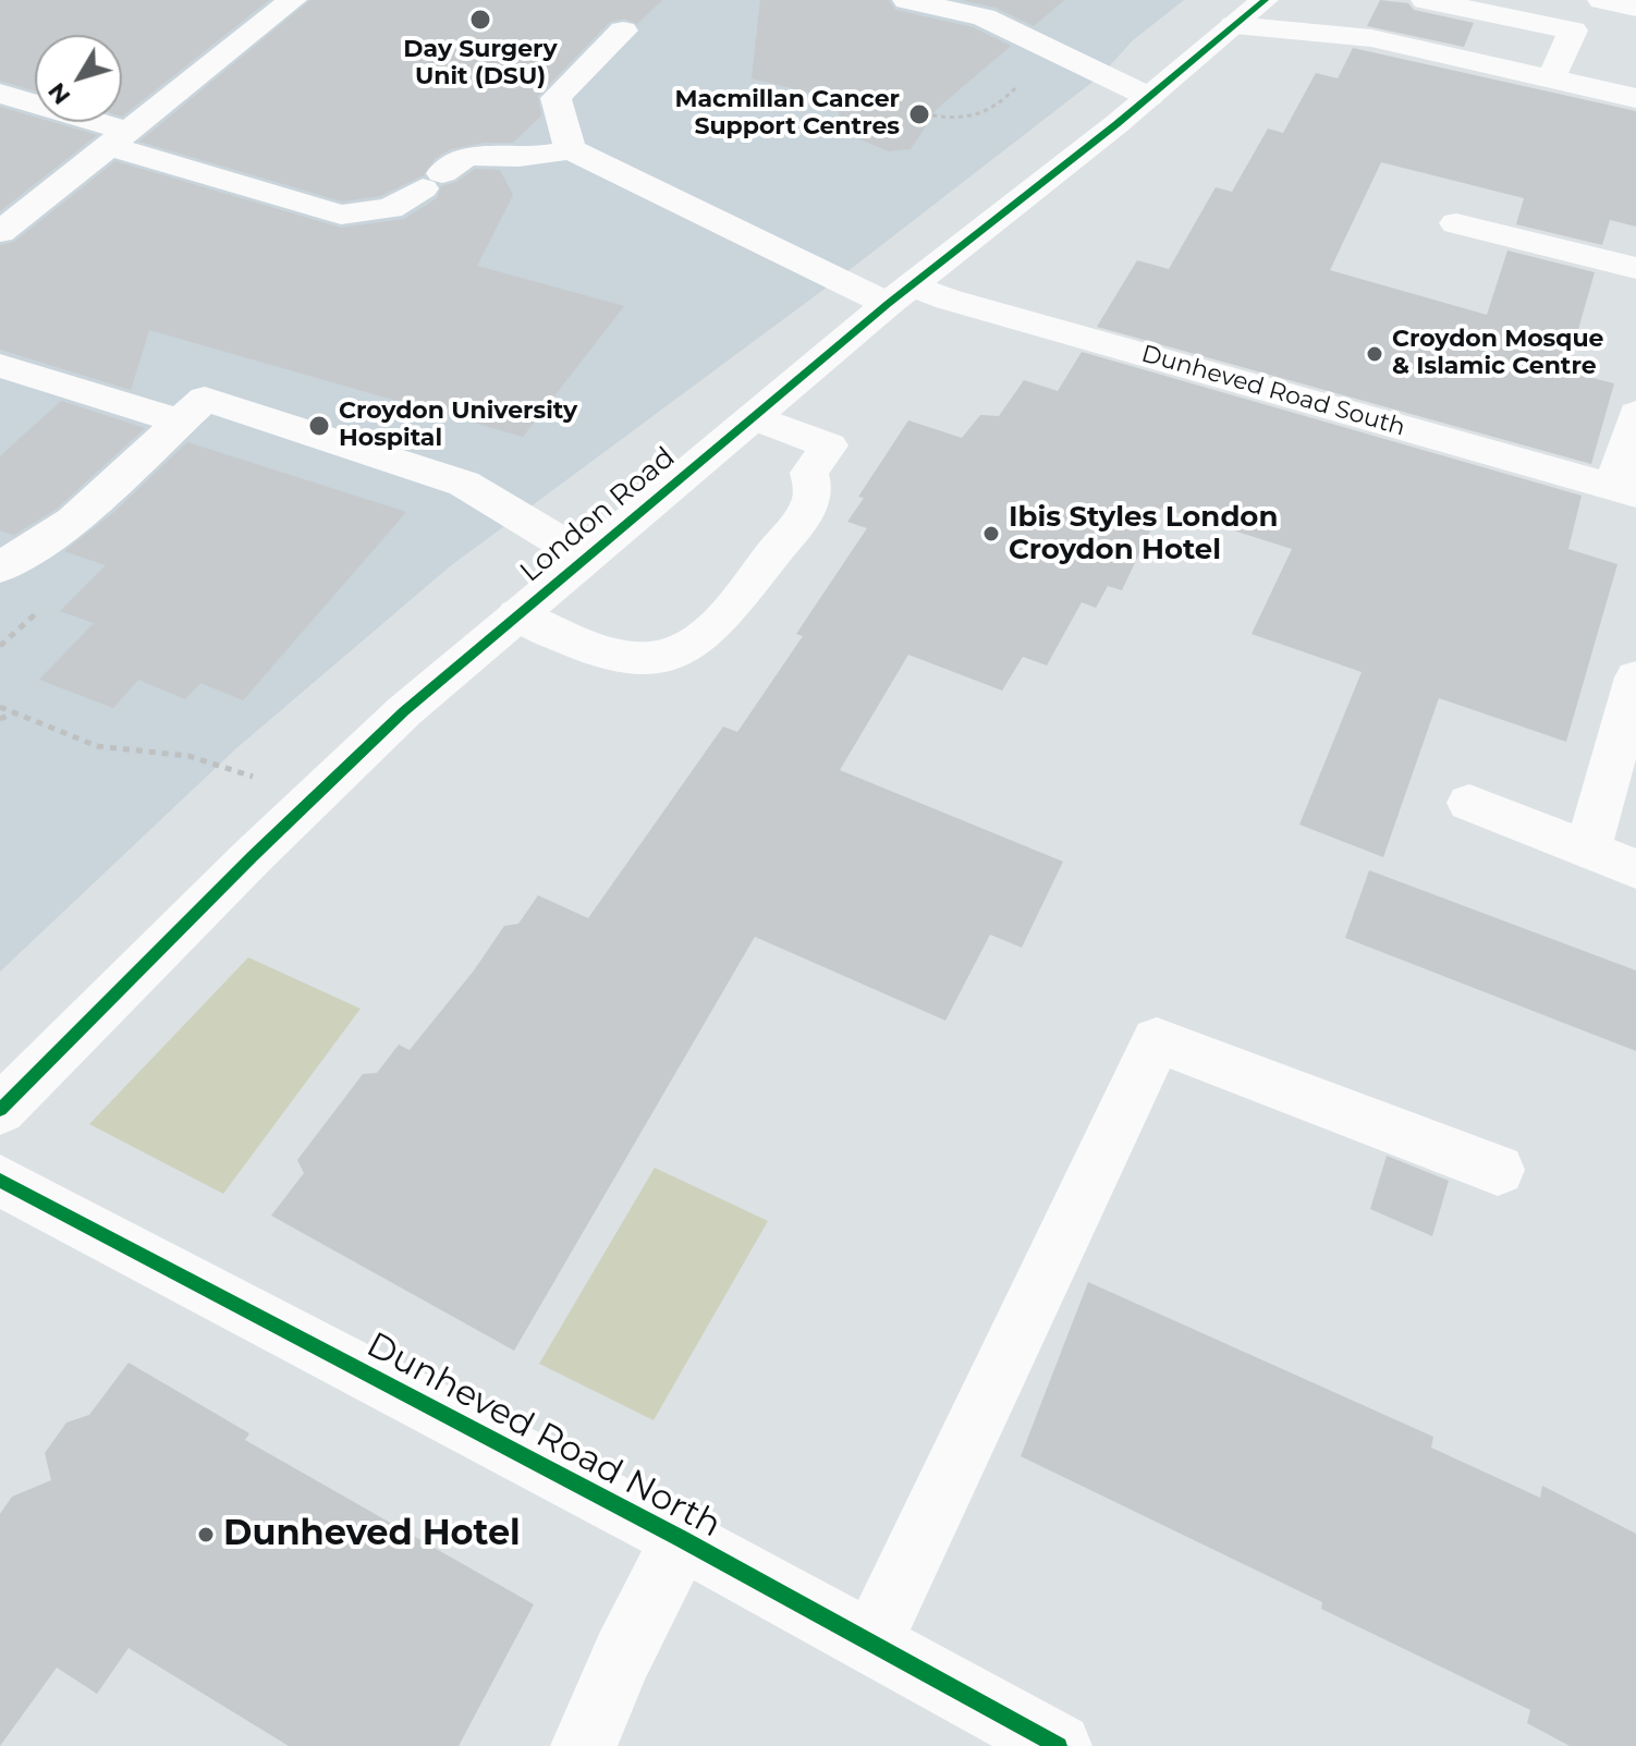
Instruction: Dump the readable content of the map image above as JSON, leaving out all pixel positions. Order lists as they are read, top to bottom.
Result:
{
  "streets": {
    "main road": ["Dunheved Road South", "London Road", "Dunheved Road North"]
  },
  "crossings": [
    ["Dunheved Road South", "London Road"]
  ],
  "places": [
    "Day Surgery Unit (DSU)",
    "Macmillan Cancer Support Centres",
    "Croydon Mosque & Islamic Centre",
    "Croydon University Hospital",
    "Ibis Styles London Croydon Hotel",
    "Dunheved Hotel"
  ],
  "north": "bottom left"
}
